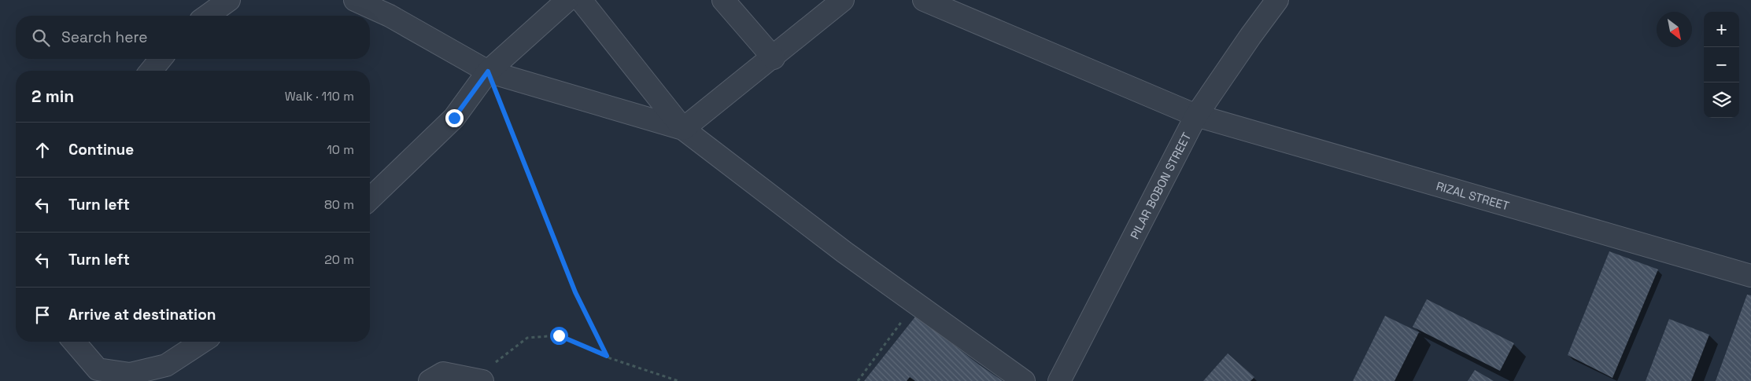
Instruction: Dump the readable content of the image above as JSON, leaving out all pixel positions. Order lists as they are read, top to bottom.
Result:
{
  "streets": {
    "street": ["PILAR BOBON STREET", "RIZAL STREET"]
  },
  "crossings": [
    ["PILAR BOBON STREET", "RIZAL STREET"]
  ],
  "north": "bottom right",
  "page": {
    "map_buttons": ["+", "−"],
    "search": "Search here",
    "heading": ["2 min", "Walk · 110 m"],
    "list": [
      ["Continue", "10 m"],
      ["Turn left", "80 m"],
      ["Turn left", "20 m"],
      "Arrive at destination"
    ]
  }
}
